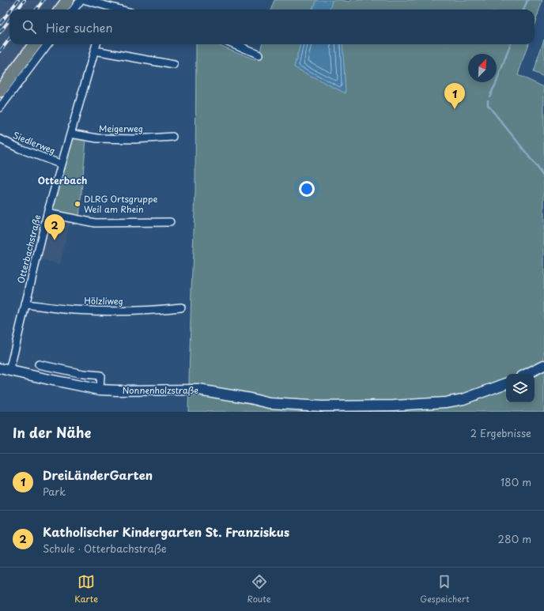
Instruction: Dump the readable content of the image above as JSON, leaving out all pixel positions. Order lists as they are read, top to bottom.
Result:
{
  "streets": {
    "street": [
      "Meigerweg",
      "Siedlerweg",
      "Otterbachstraße",
      "Hölzliweg",
      "Nonnenholzstraße"
    ]
  },
  "crossings": [
    ["Meigerweg", "Otterbachstraße"],
    ["Siedlerweg", "Otterbachstraße"],
    ["Otterbachstraße", "Hölzliweg"],
    ["Otterbachstraße", "Nonnenholzstraße"]
  ],
  "districts": ["Otterbach"],
  "places": ["DLRG Ortsgruppe Weil am Rhein"],
  "north": "top right",
  "page": {
    "search": "Hier suchen",
    "pins": ["1", "2"],
    "heading": ["In der Nähe", "2 Ergebnisse"],
    "list": [
      {
        "mark": "1",
        "name": "DreiLänderGarten",
        "note": "Park",
        "value": "180 m"
      },
      {
        "mark": "2",
        "name": "Katholischer Kindergarten St. Franziskus",
        "note": "Schule · Otterbachstraße",
        "value": "280 m"
      }
    ],
    "nav": ["Karte", "Route", "Gespeichert"]
  }
}
